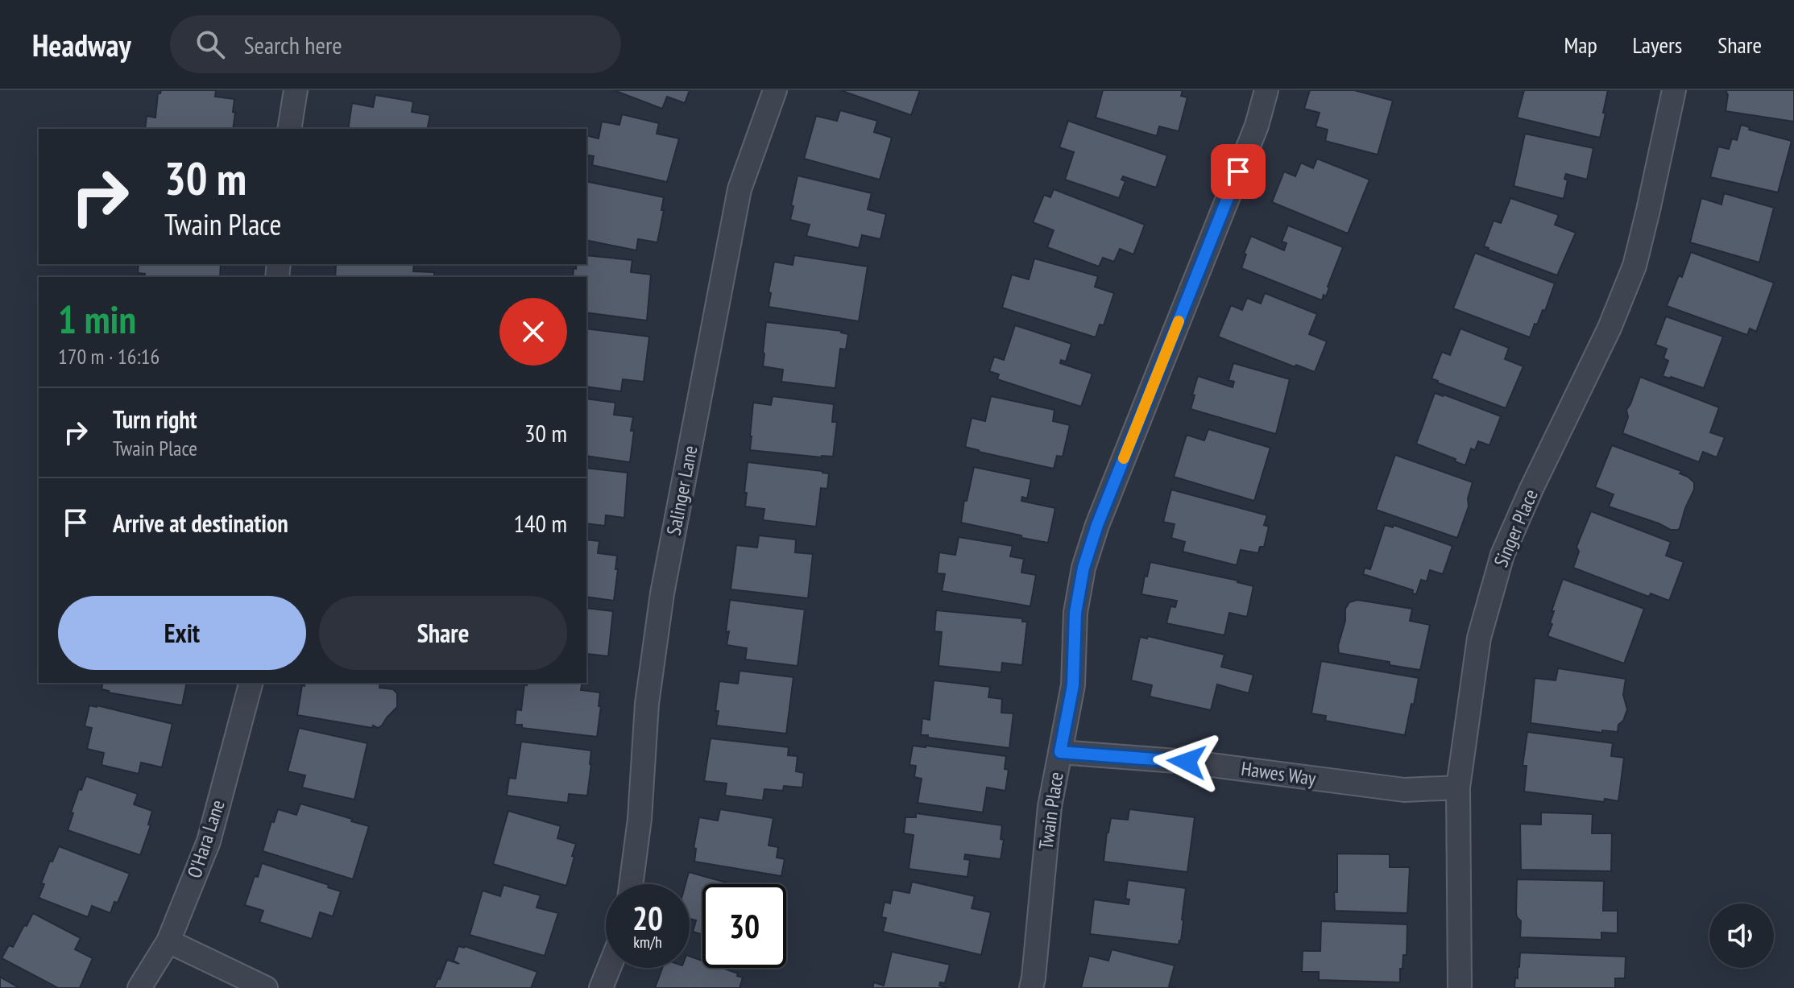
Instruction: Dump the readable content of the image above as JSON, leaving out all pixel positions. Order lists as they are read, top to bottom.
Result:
{
  "streets": {
    "street": [
      "Salinger Lane",
      "Singer Place",
      "Hawes Way",
      "Twain Place",
      "O'Hara Lane"
    ]
  },
  "crossings": [
    ["Singer Place", "Hawes Way"],
    ["Hawes Way", "Twain Place"]
  ],
  "page": {
    "header": "Headway",
    "search": "Search here",
    "nav": ["Map", "Layers", "Share"],
    "turn": ["30 m", "Twain Place"],
    "heading": ["1 min", "170 m · 16:16"],
    "list": [
      {
        "name": "Turn right",
        "note": "Twain Place",
        "value": "30 m"
      },
      {
        "name": "Arrive at destination",
        "value": "140 m"
      }
    ],
    "buttons": ["Exit", "Share"],
    "speed": "20 km/h",
    "limit": "30"
  }
}
